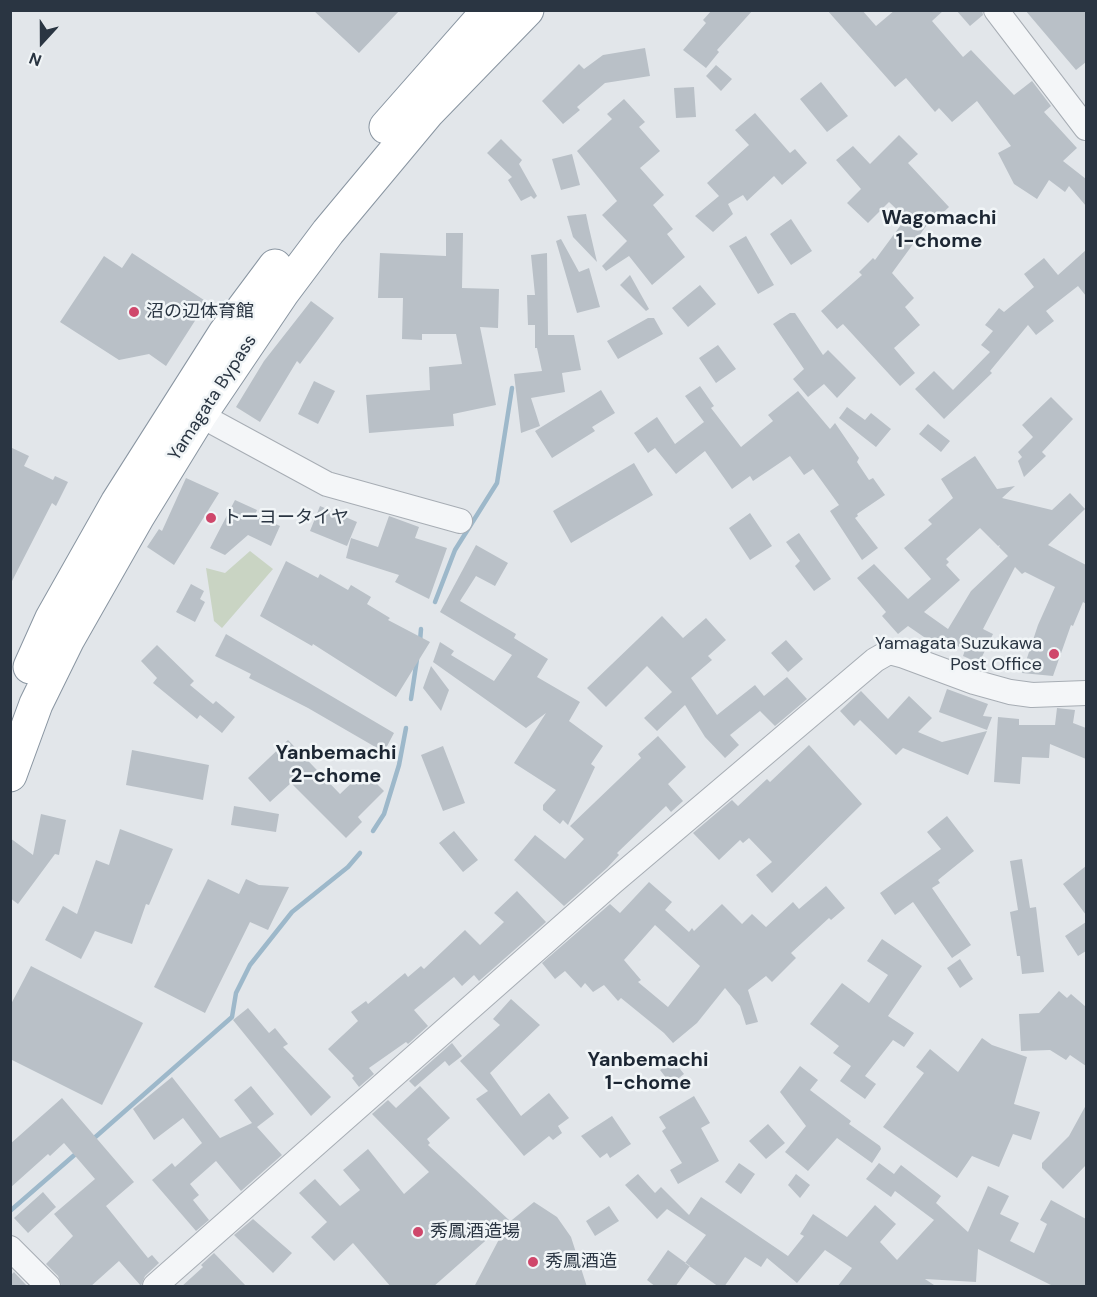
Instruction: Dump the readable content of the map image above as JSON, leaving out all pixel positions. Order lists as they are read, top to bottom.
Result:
{
  "streets": {
    "highway": ["Yamagata Bypass"]
  },
  "districts": ["Wagomachi 1-chome", "Yanbemachi 2-chome", "Yanbemachi 1-chome"],
  "places": [
    "沼の辺体育館",
    "トーヨータイヤ",
    "Yamagata Suzukawa Post Office",
    "秀鳳酒造場",
    "秀鳳酒造"
  ],
  "north": "bottom"
}
